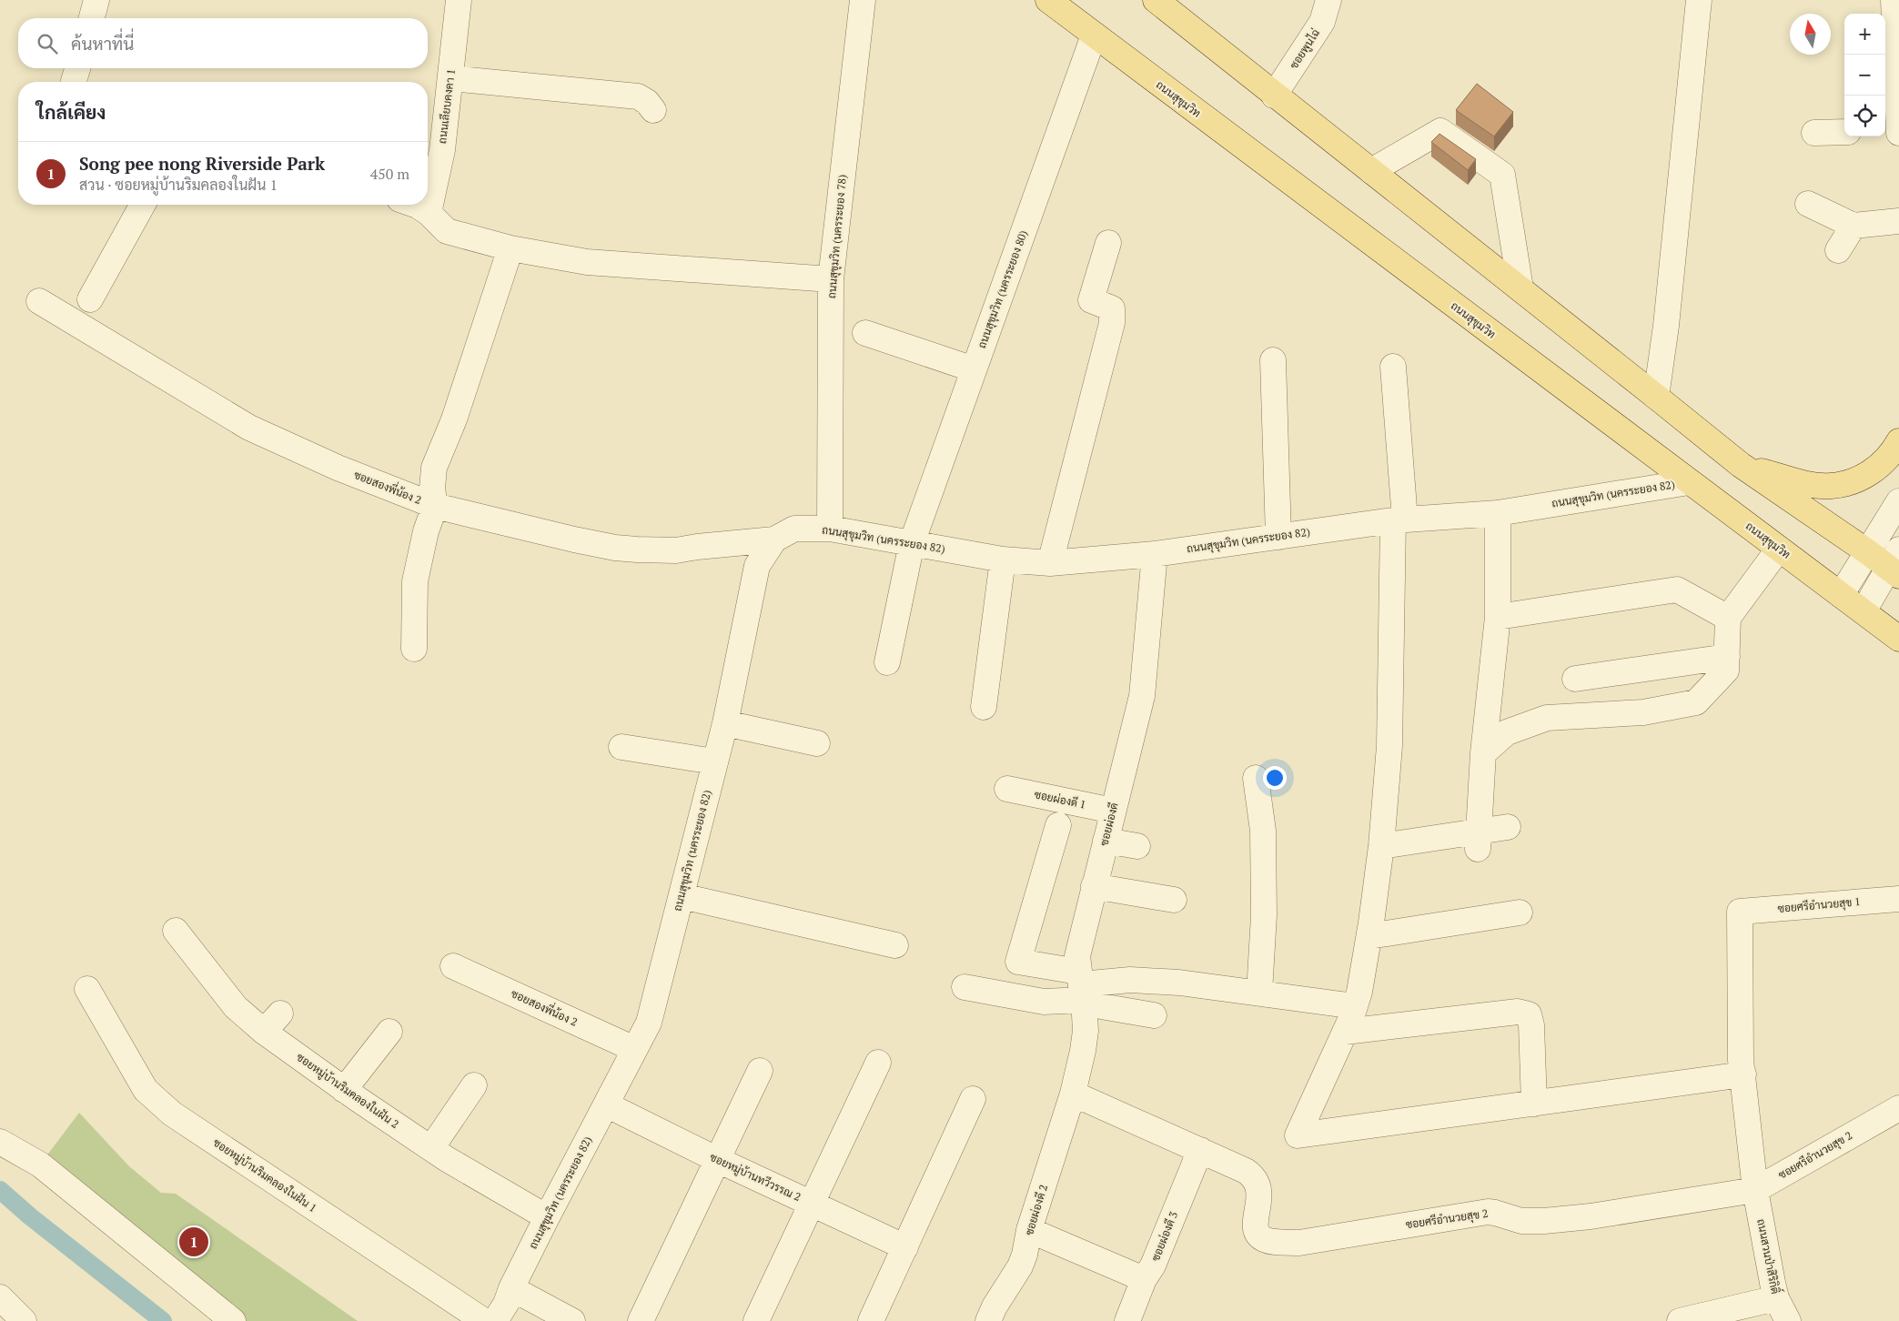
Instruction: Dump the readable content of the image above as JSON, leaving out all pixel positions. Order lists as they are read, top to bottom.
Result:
{
  "streets": {
    "main road": ["ถนนสุขุมวิท"],
    "street": [
      "ซอยพูนไฉ่",
      "ถนนเลียบคงคา 1",
      "ถนนสุขุมวิท (นครระยอง 78)",
      "ถนนสุขุมวิท (นครระยอง 80)",
      "ซอยสองพี่น้อง 2",
      "ถนนสุขุมวิท (นครระยอง 82)",
      "ซอยผ่องดี 1",
      "ซอยผ่องดี",
      "ซอยศรีอำนวยสุข 1",
      "ซอยหมู่บ้านริมคลองในฝัน 2",
      "ซอยศรีอำนวยสุข 2",
      "ซอยหมู่บ้านริมคลองในฝัน 1",
      "ซอยหมู่บ้านทวีวรรณ 2",
      "ซอยผ่องดี 2",
      "ซอยผ่องดี 3",
      "ถนนสวนป่าสิริกิติ์"
    ]
  },
  "crossings": [
    ["ถนนสุขุมวิท", "ถนนสุขุมวิท (นครระยอง 80)"],
    ["ถนนสุขุมวิท", "ถนนสุขุมวิท (นครระยอง 82)"],
    ["ถนนสุขุมวิท (นครระยอง 78)", "ถนนสุขุมวิท (นครระยอง 82)"],
    ["ถนนสุขุมวิท (นครระยอง 80)", "ถนนสุขุมวิท (นครระยอง 82)"],
    ["ซอยสองพี่น้อง 2", "ถนนสุขุมวิท (นครระยอง 82)"],
    ["ถนนสุขุมวิท (นครระยอง 82)", "ซอยผ่องดี"],
    ["ถนนสุขุมวิท (นครระยอง 82)", "ซอยหมู่บ้านริมคลองในฝัน 2"],
    ["ถนนสุขุมวิท (นครระยอง 82)", "ซอยหมู่บ้านทวีวรรณ 2"],
    ["ซอยผ่องดี 1", "ซอยผ่องดี"],
    ["ซอยผ่องดี", "ซอยศรีอำนวยสุข 2"],
    ["ซอยผ่องดี", "ซอยผ่องดี 2"],
    ["ซอยศรีอำนวยสุข 1", "ถนนสวนป่าสิริกิติ์"],
    ["ซอยศรีอำนวยสุข 2", "ซอยผ่องดี 2"],
    ["ซอยศรีอำนวยสุข 2", "ซอยผ่องดี 3"],
    ["ซอยศรีอำนวยสุข 2", "ถนนสวนป่าสิริกิติ์"]
  ],
  "north": "top",
  "page": {
    "map_buttons": ["+", "−"],
    "search": "ค้นหาที่นี่",
    "heading": "ใกล้เคียง",
    "list": [
      {
        "mark": "1",
        "name": "Song pee nong Riverside Park",
        "note": "สวน · ซอยหมู่บ้านริมคลองในฝัน 1",
        "value": "450 m"
      }
    ],
    "pins": "1"
  }
}
